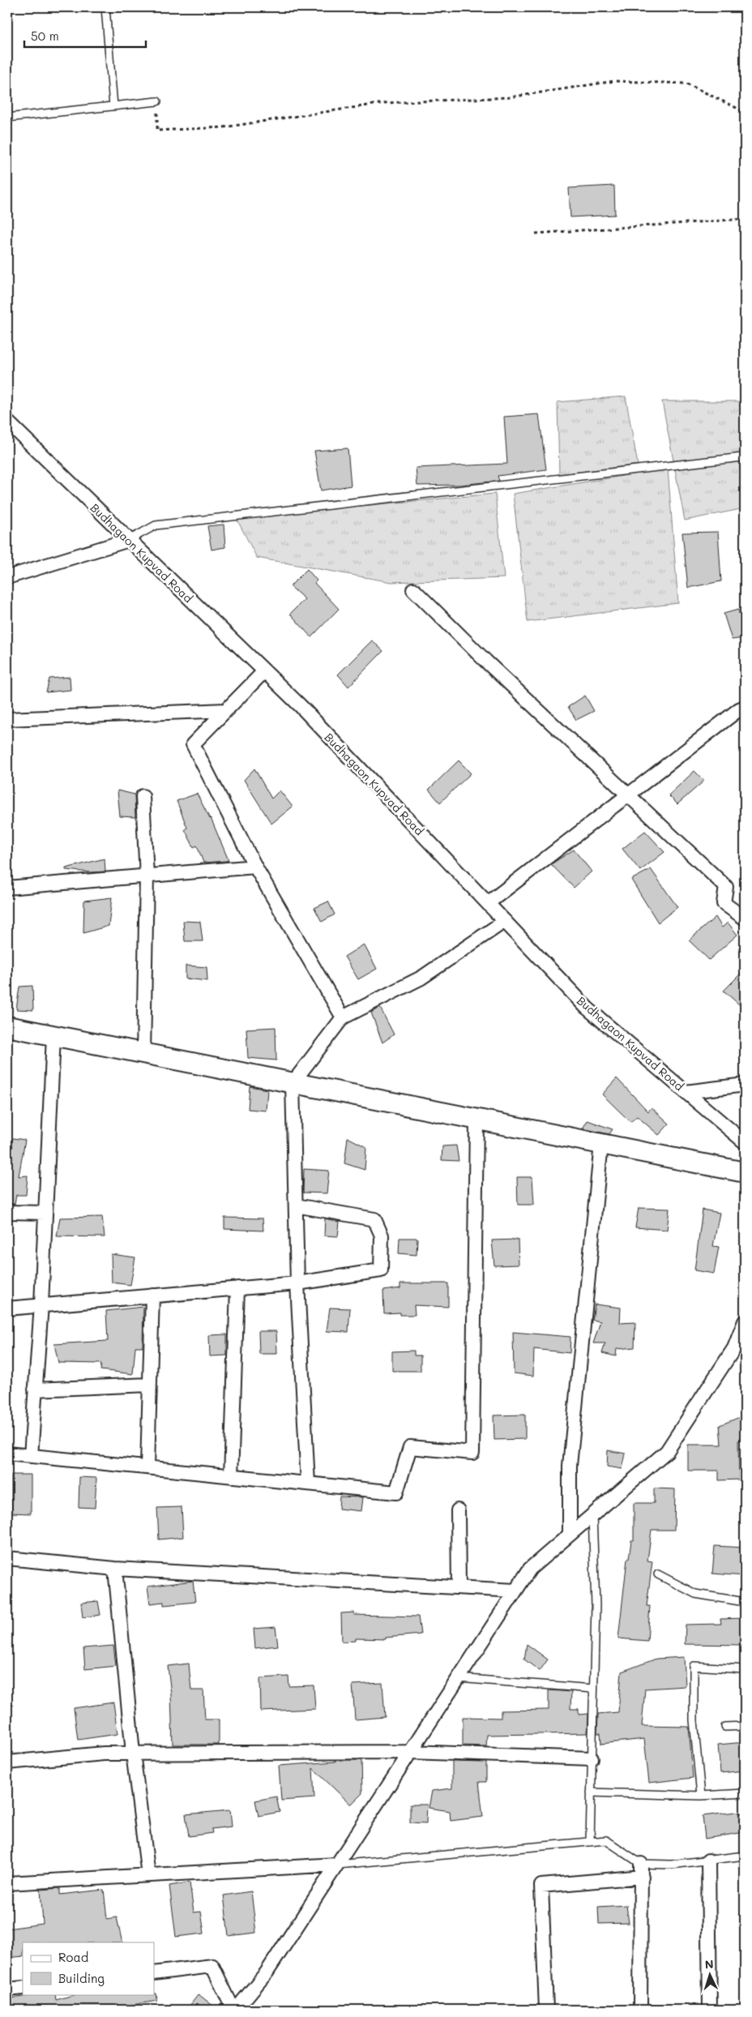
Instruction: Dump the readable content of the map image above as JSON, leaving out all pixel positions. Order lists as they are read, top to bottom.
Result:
{
  "streets": {
    "street": ["Budhagaon Kupvad Road"]
  },
  "legend": ["Road", "Building"],
  "scale_bar": "50 m",
  "north": "top"
}
